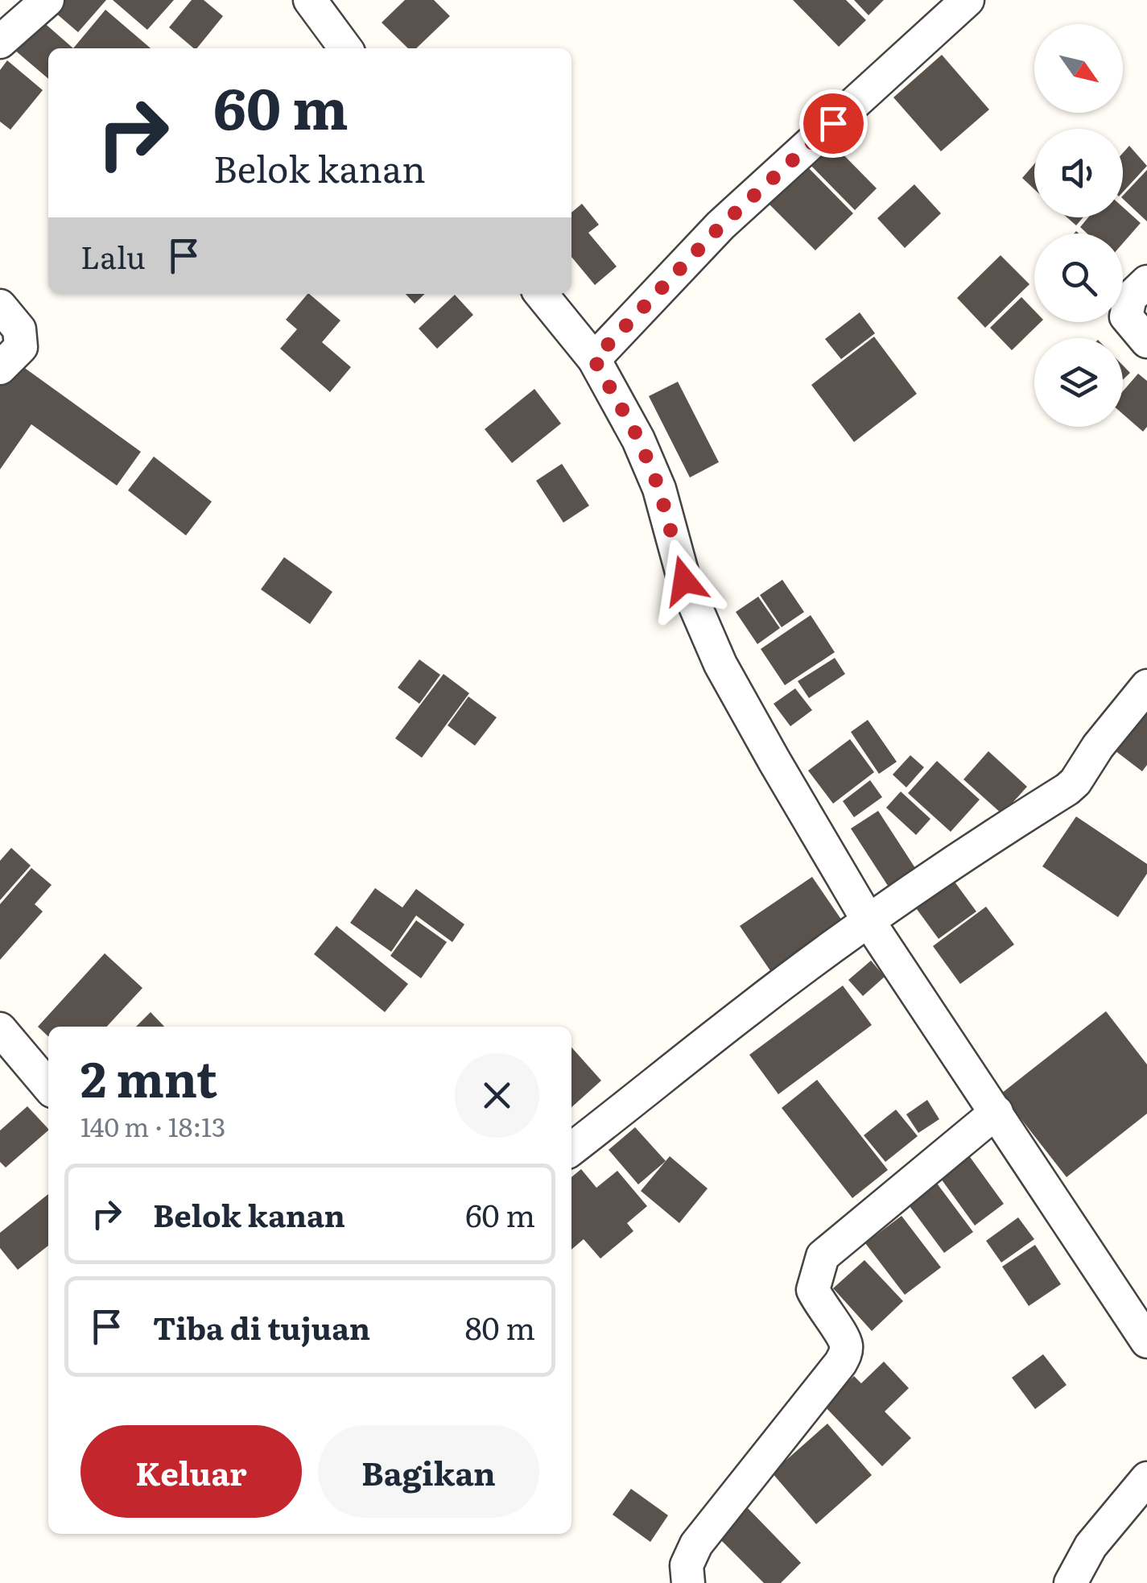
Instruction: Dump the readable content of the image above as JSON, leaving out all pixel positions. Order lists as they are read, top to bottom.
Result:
{
  "north": "bottom right",
  "page": {
    "turn": ["60 m", "Belok kanan"],
    "then": "Lalu",
    "heading": ["2 mnt", "140 m · 18:13"],
    "list": [
      {
        "name": "Belok kanan",
        "value": "60 m"
      },
      {
        "name": "Tiba di tujuan",
        "value": "80 m"
      }
    ],
    "buttons": ["Keluar", "Bagikan"]
  }
}
